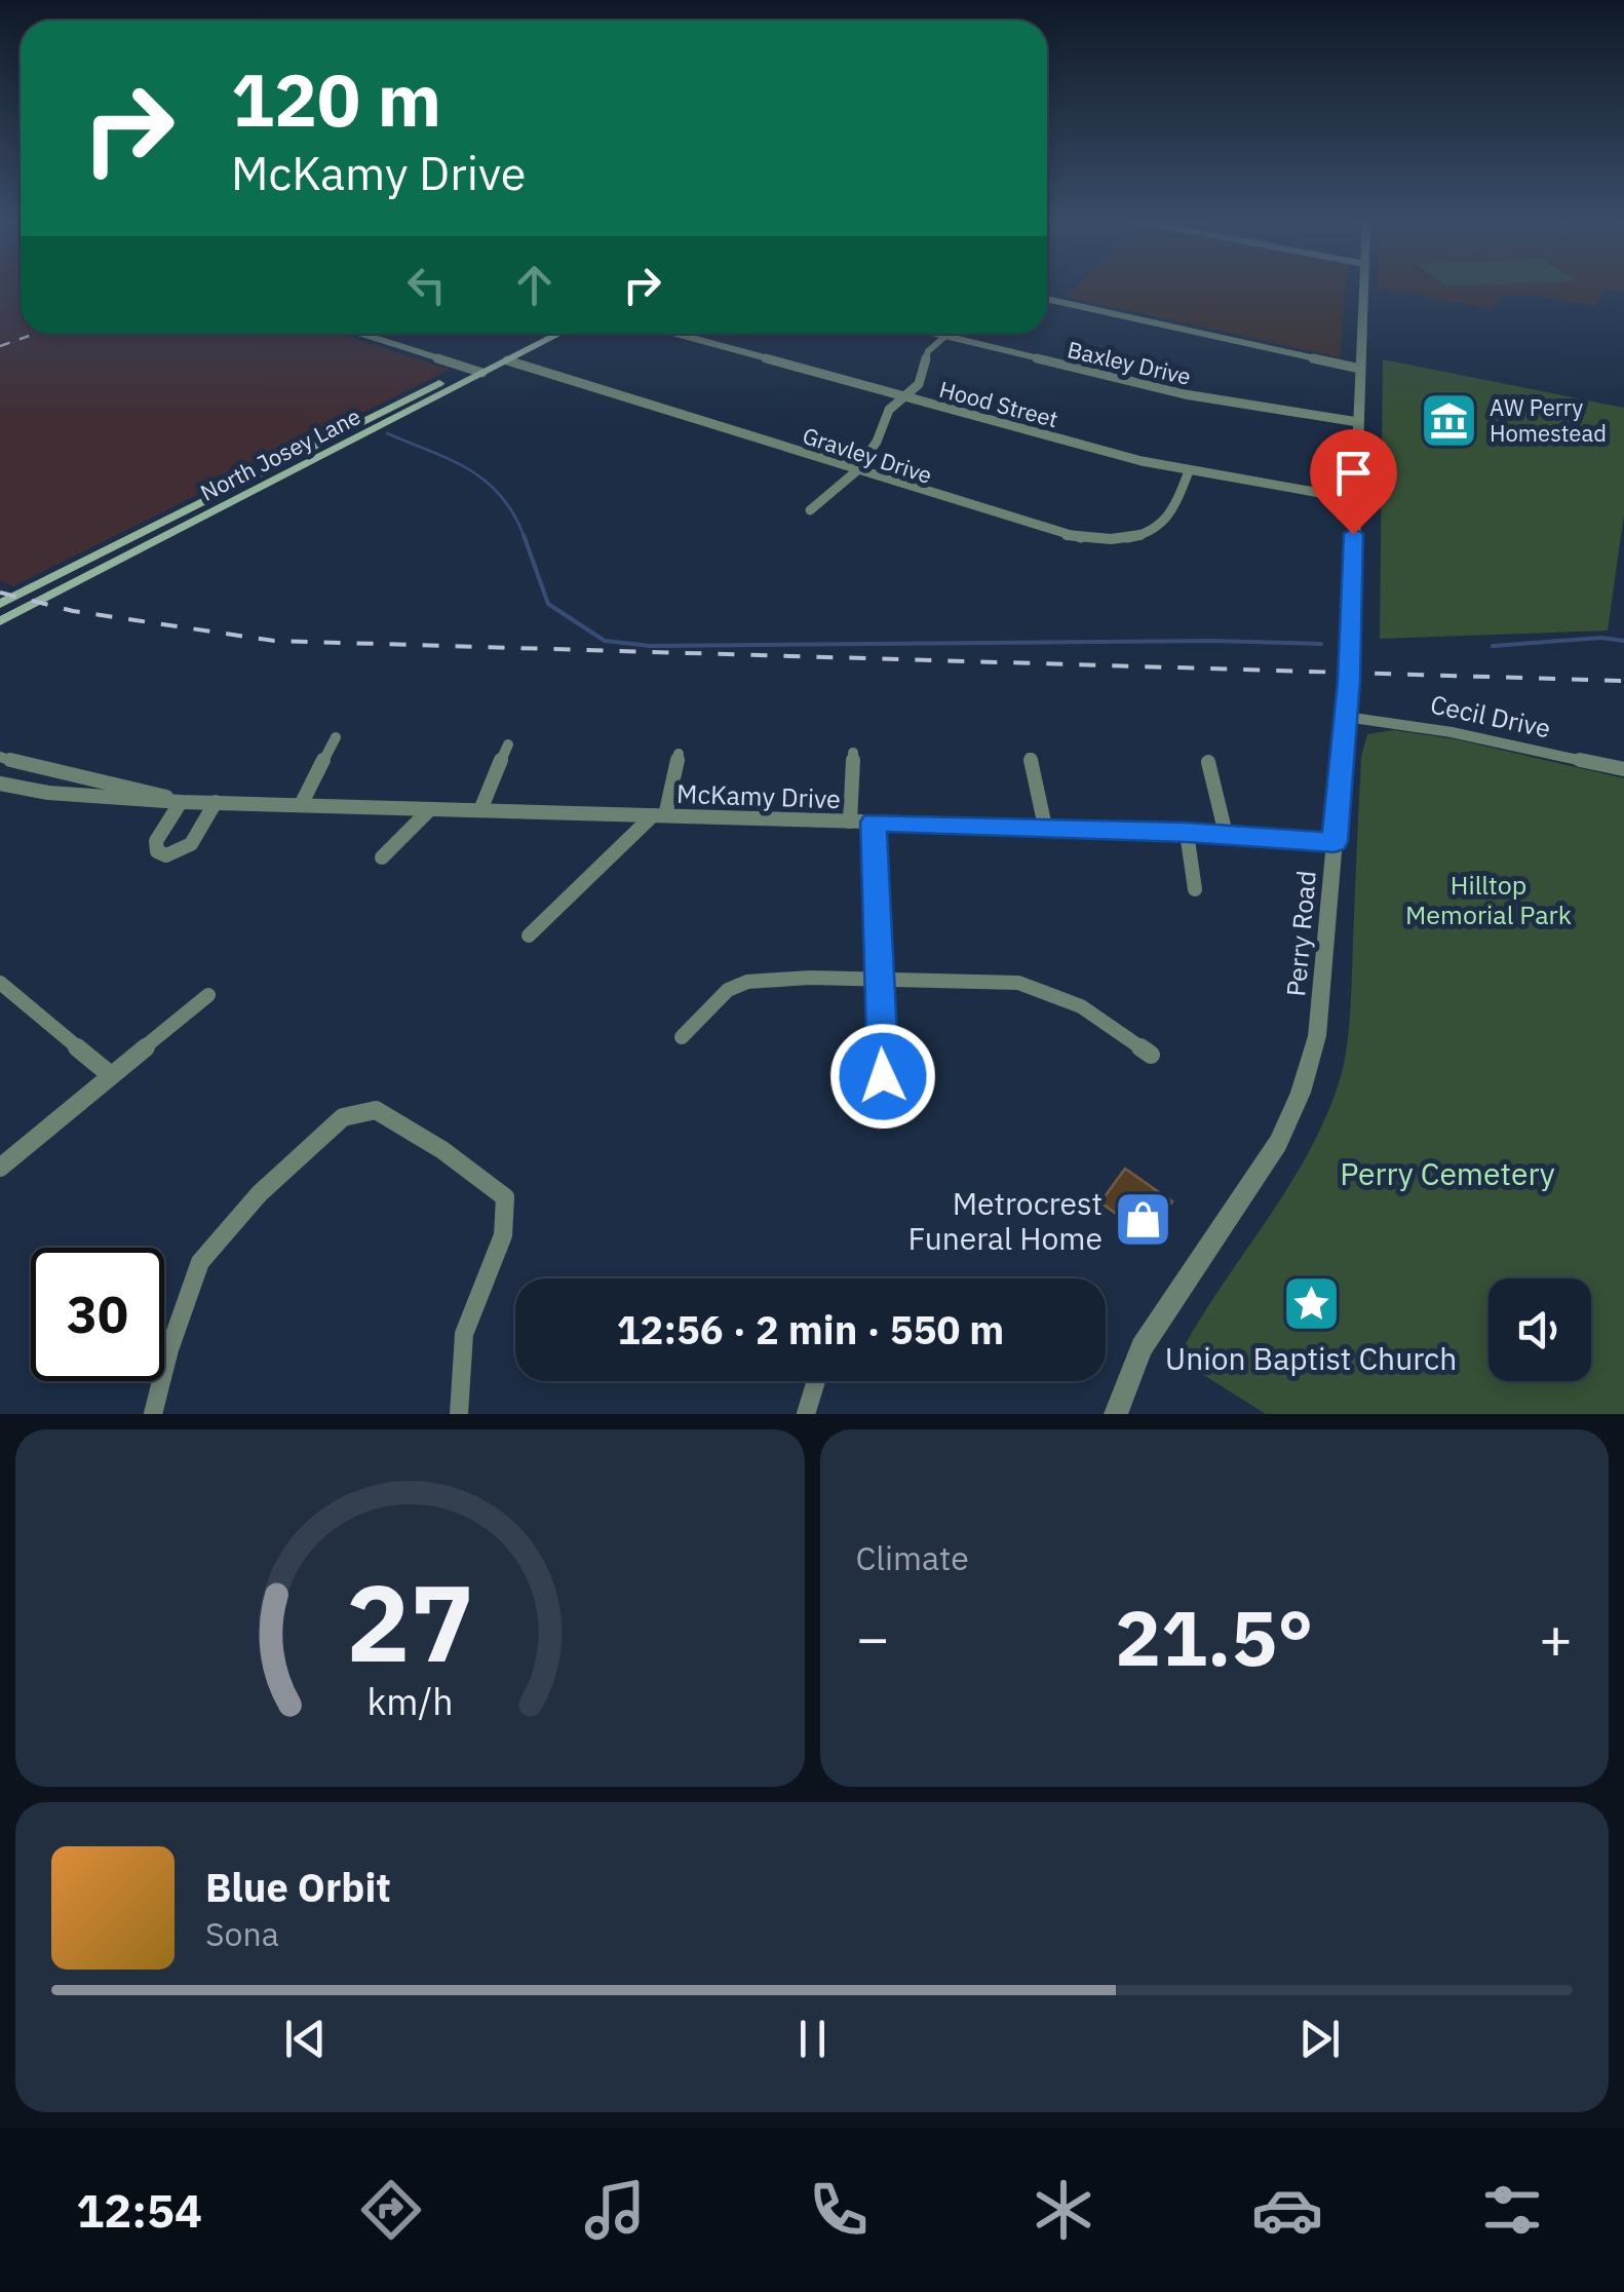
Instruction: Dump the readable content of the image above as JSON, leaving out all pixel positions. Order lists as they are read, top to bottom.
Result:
{
  "streets": {
    "main road": ["North Josey Lane"],
    "street": [
      "Baxley Drive",
      "Hood Street",
      "Gravley Drive",
      "Cecil Drive",
      "McKamy Drive",
      "Perry Road"
    ]
  },
  "crossings": [
    ["Baxley Drive", "Perry Road"],
    ["Hood Street", "Gravley Drive"],
    ["Hood Street", "Perry Road"],
    ["North Josey Lane", "Gravley Drive"],
    ["Cecil Drive", "Perry Road"],
    ["McKamy Drive", "Perry Road"]
  ],
  "parks": ["Hilltop Memorial Park", "Perry Cemetery"],
  "places": {
    "museum": ["AW Perry Homestead"],
    "shop": ["Metrocrest Funeral Home"],
    "place": ["Union Baptist Church"]
  },
  "page": {
    "turn": ["120 m", "McKamy Drive"],
    "limit": "30",
    "trip": "12:56 · 2 min · 550 m",
    "tile": "Climate",
    "heat": ["−", "21.5°", "+"],
    "song": ["Blue Orbit", "Sona"],
    "tabs": "12:54",
    "gauge": ["27", "km/h"]
  }
}
